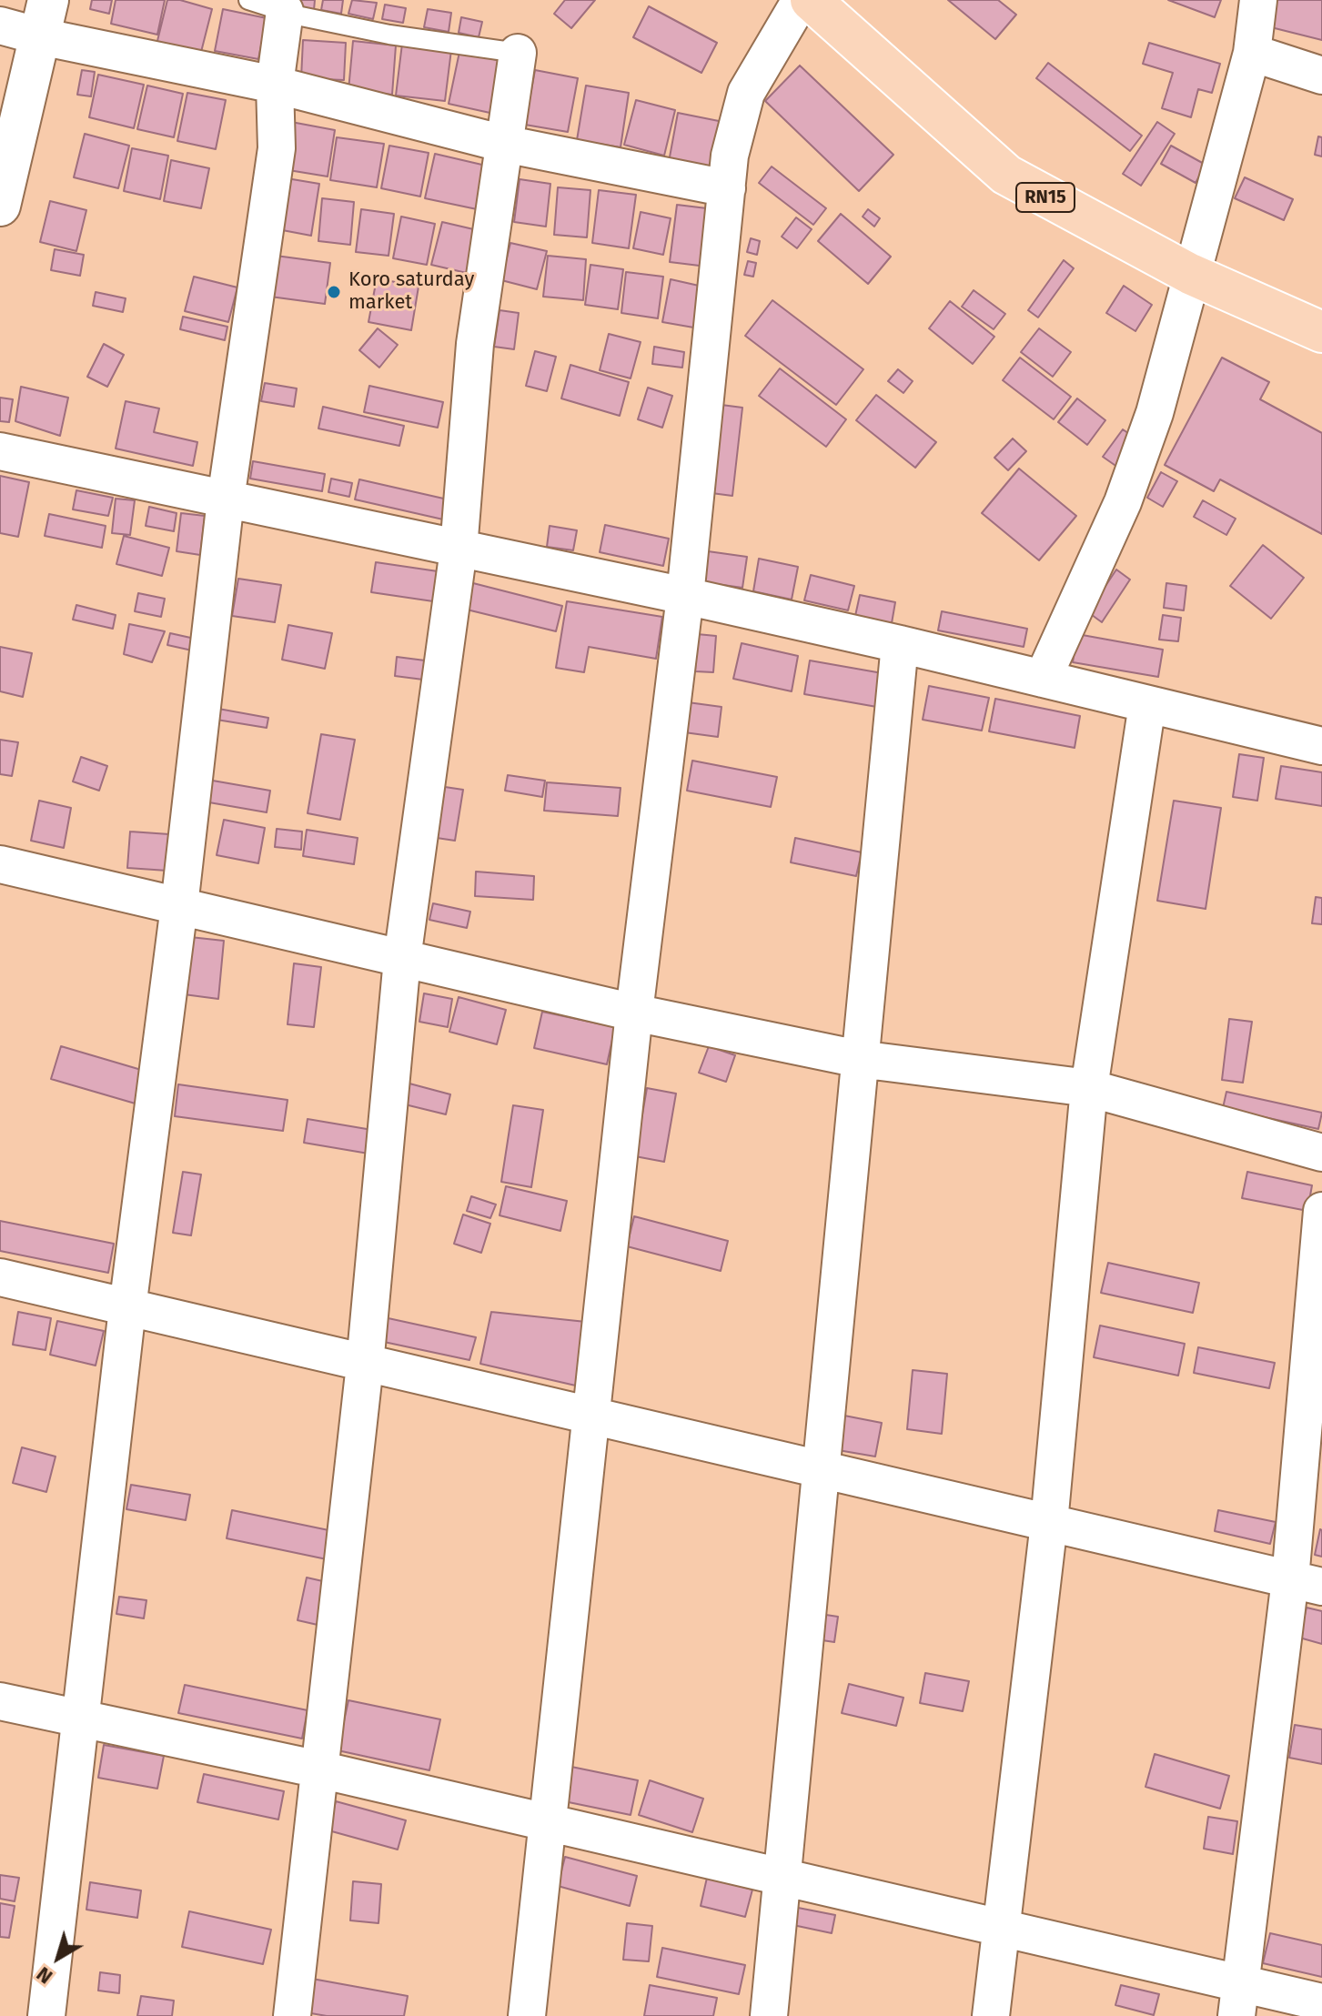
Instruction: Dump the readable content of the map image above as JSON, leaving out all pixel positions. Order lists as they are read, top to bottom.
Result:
{
  "streets": {
    "main road": ["RN15"]
  },
  "places": ["Koro saturday market"],
  "north": "bottom left"
}
